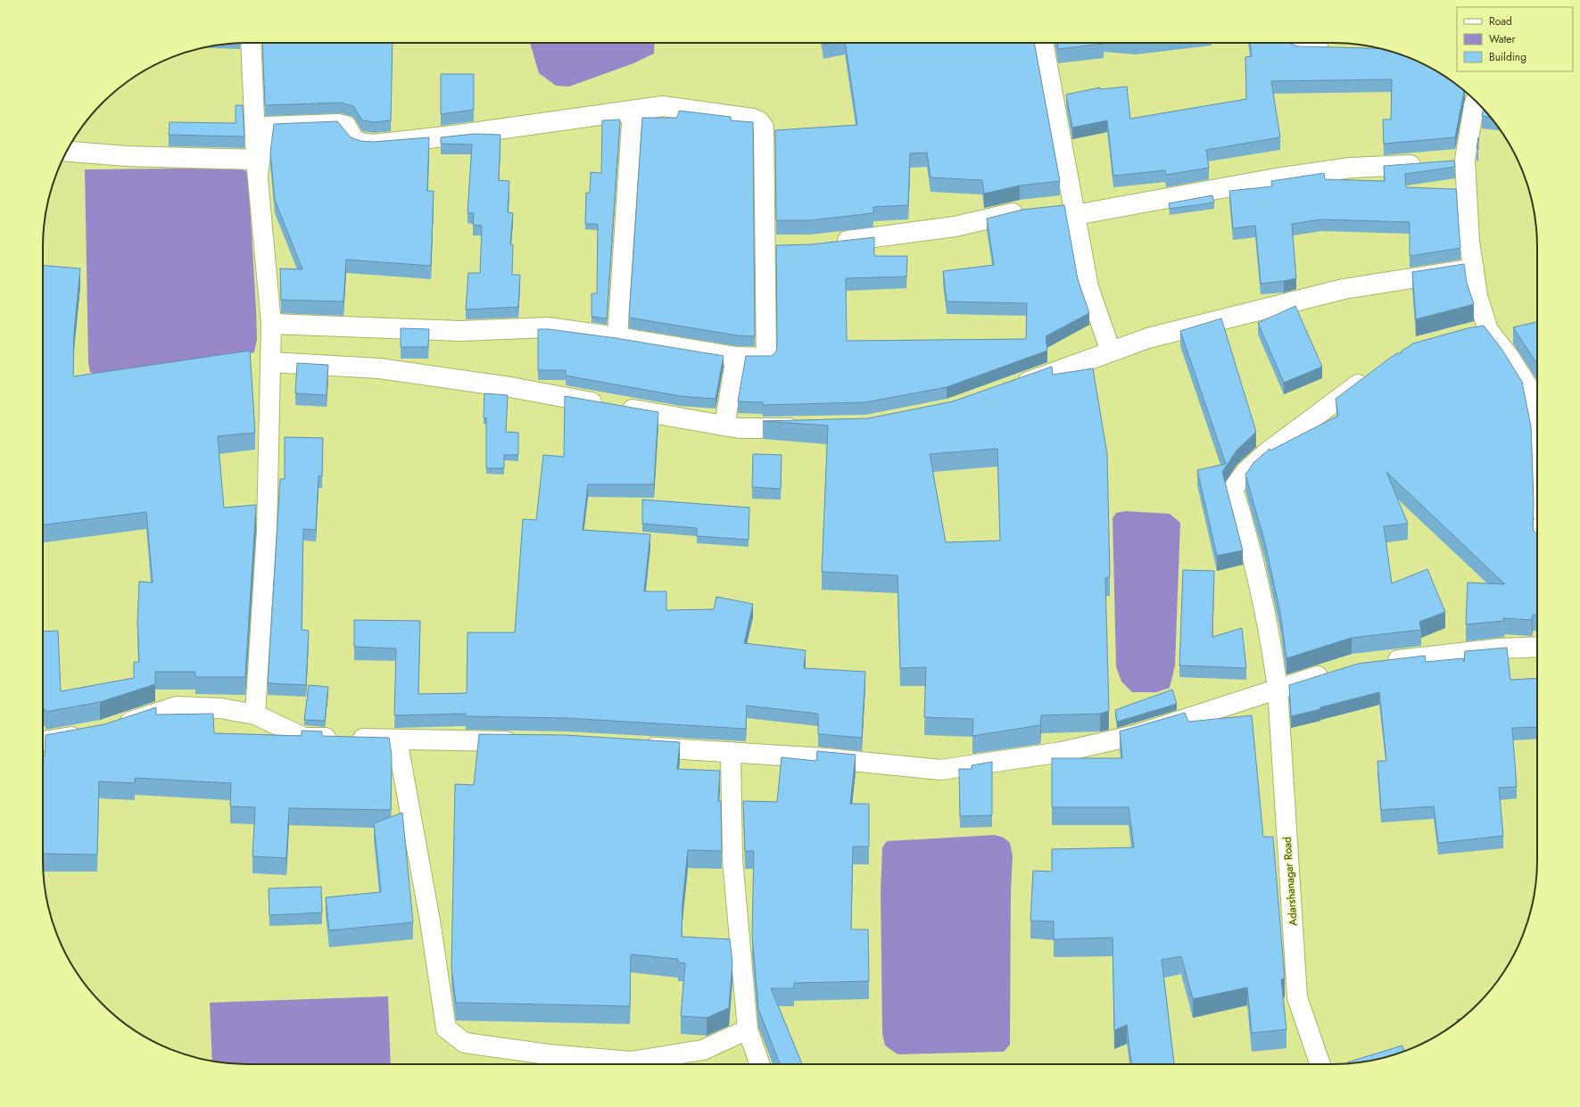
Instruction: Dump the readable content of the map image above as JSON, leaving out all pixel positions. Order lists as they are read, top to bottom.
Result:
{
  "streets": {
    "street": ["Adarshanagar Road"]
  },
  "legend": ["Road", "Water", "Building"]
}
